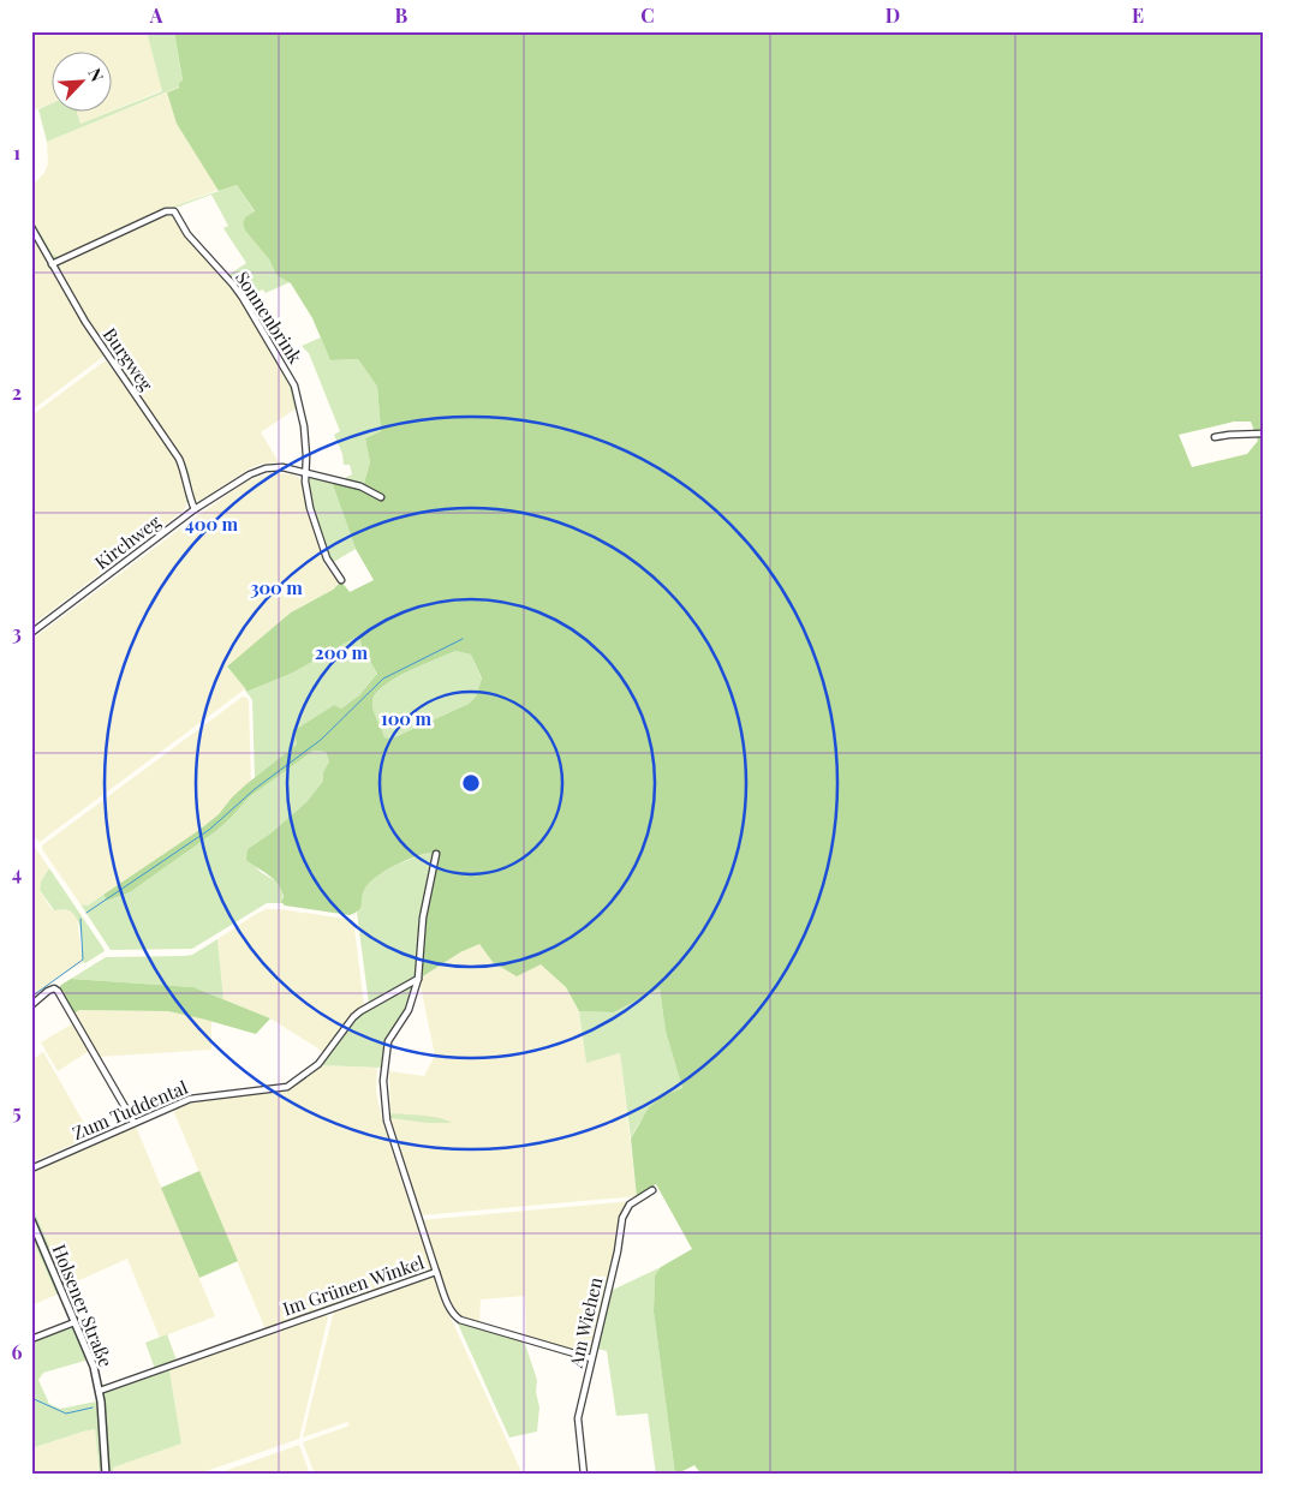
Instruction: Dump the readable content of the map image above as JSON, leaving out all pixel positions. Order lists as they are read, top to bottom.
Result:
{
  "streets": {
    "street": [
      "Sonnenbrink",
      "Burgweg",
      "Kirchweg",
      "Zum Tuddental",
      "Im Grünen Winkel",
      "Holsener Straße",
      "Am Wiehen"
    ]
  },
  "crossings": [
    ["Sonnenbrink", "Burgweg"],
    ["Sonnenbrink", "Kirchweg"],
    ["Burgweg", "Kirchweg"],
    ["Im Grünen Winkel", "Holsener Straße"],
    ["Im Grünen Winkel", "Am Wiehen"]
  ],
  "north": "top right",
  "grid": {
    "columns": [
      "A",
      "B",
      "C",
      "D",
      "E"
    ],
    "rows": [
      "1",
      "2",
      "3",
      "4",
      "5",
      "6"
    ]
  },
  "rings": [
    "400 m",
    "300 m",
    "200 m",
    "100 m"
  ]
}
